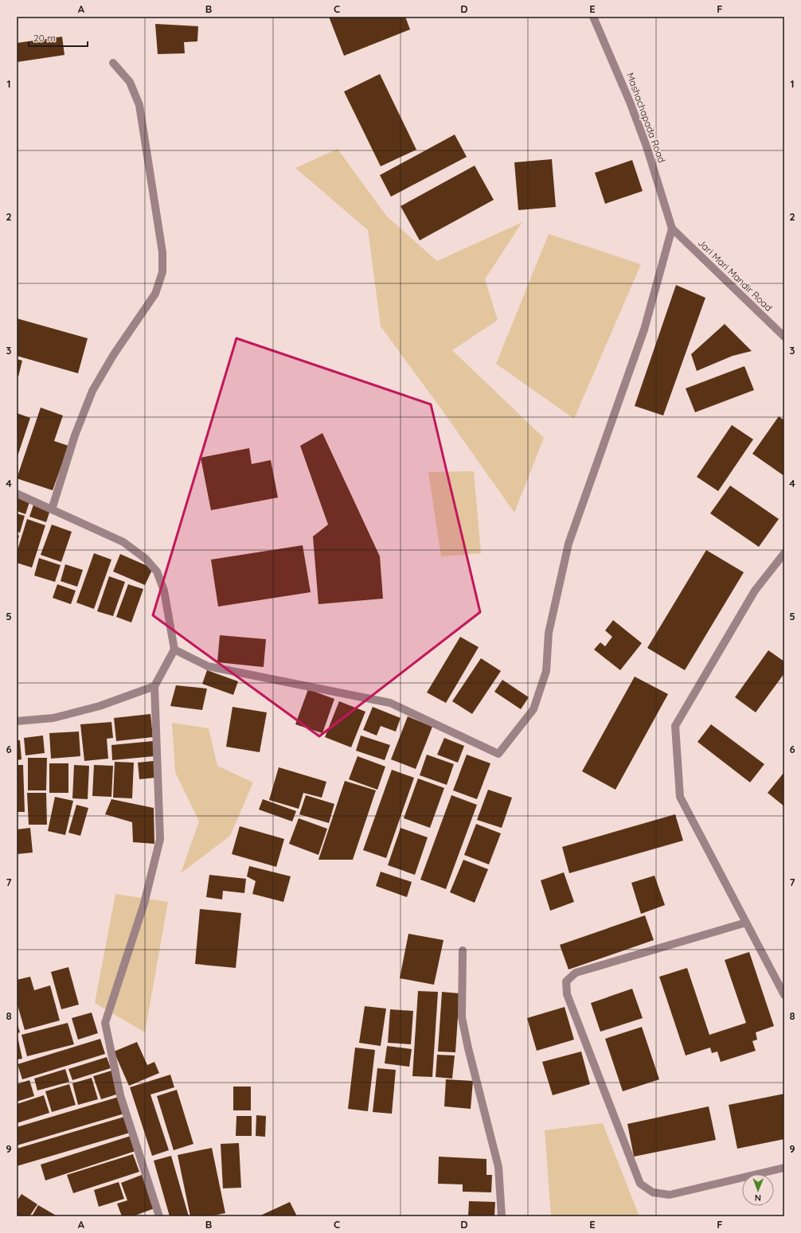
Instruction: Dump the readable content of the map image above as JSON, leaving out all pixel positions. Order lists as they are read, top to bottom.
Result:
{
  "streets": {
    "street": ["Mashachapada Road", "Jari Mari Mandir Road"]
  },
  "crossings": [
    ["Mashachapada Road", "Jari Mari Mandir Road"]
  ],
  "scale_bar": "20 m",
  "north": "bottom",
  "grid": {
    "columns": [
      "A",
      "B",
      "C",
      "D",
      "E",
      "F"
    ],
    "rows": [
      "1",
      "2",
      "3",
      "4",
      "5",
      "6",
      "7",
      "8",
      "9"
    ]
  }
}
